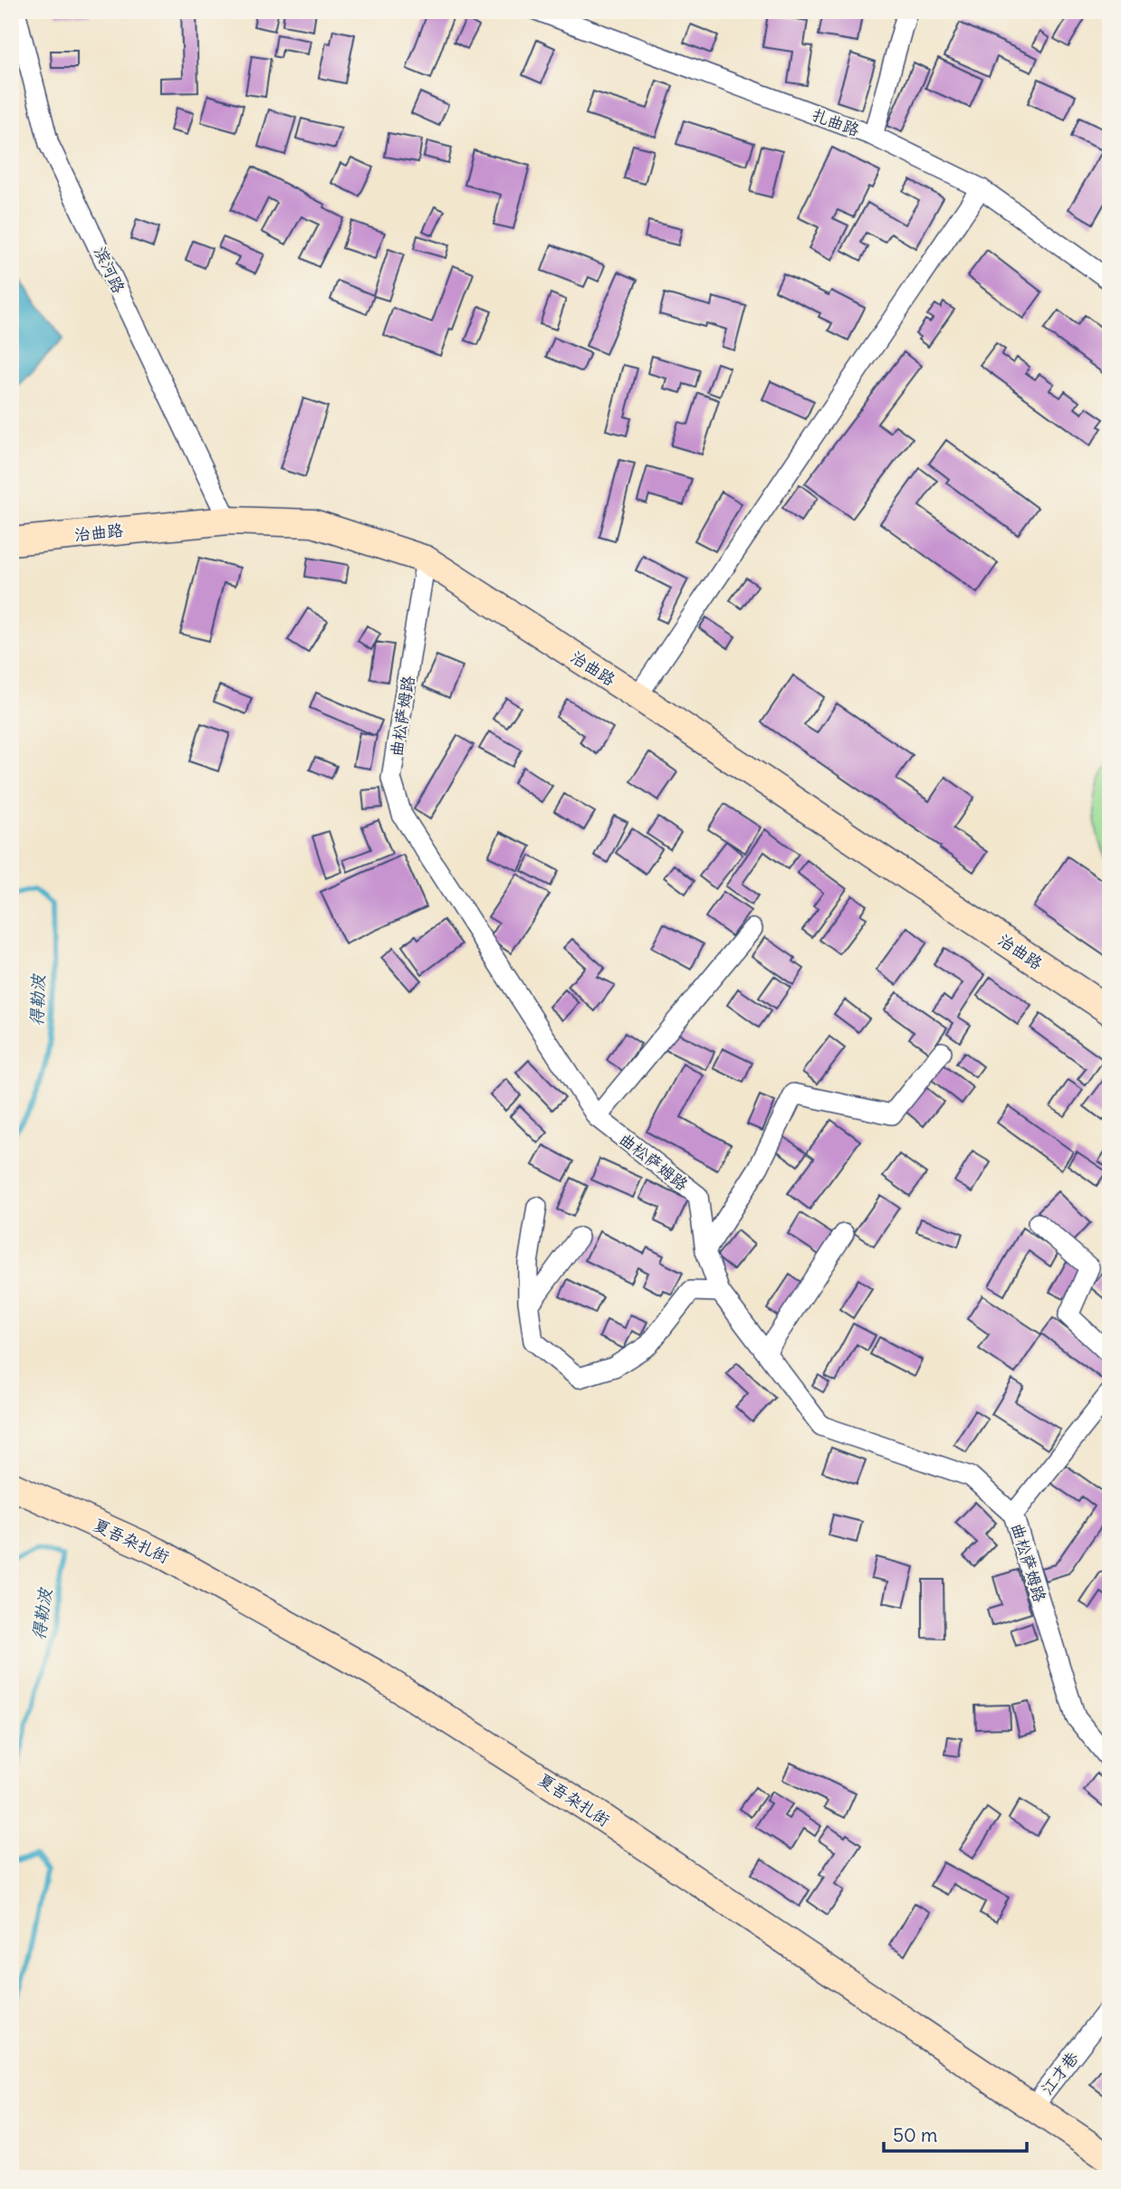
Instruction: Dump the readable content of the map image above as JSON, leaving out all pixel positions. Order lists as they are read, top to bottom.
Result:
{
  "streets": {
    "main road": ["治曲路", "夏吾杂扎街"],
    "street": [
      "扎曲路",
      "滨河路",
      "曲松萨姆路",
      "江才巷"
    ]
  },
  "crossings": [
    ["滨河路", "治曲路"],
    ["治曲路", "曲松萨姆路"],
    ["夏吾杂扎街", "江才巷"]
  ],
  "water": ["得勒波"],
  "scale_bar": "50 m"
}
